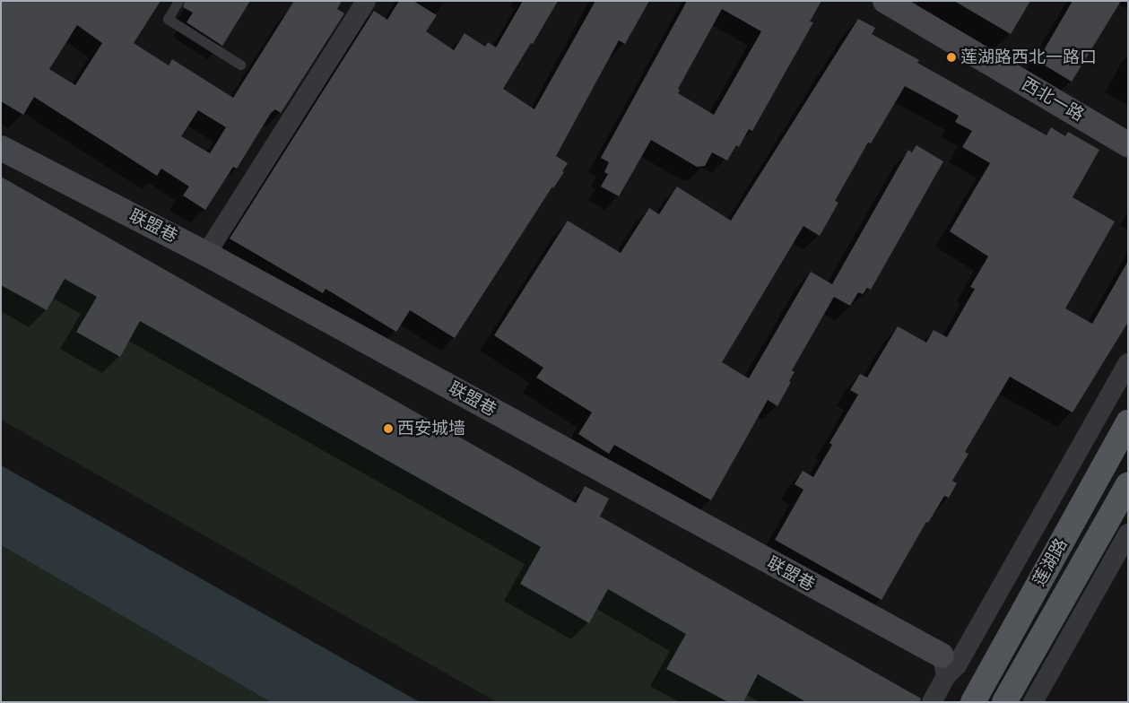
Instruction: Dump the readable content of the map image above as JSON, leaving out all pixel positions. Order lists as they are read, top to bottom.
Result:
{
  "streets": {
    "main road": ["莲湖路"],
    "street": ["西北一路", "联盟巷"]
  },
  "places": ["莲湖路西北一路口", "西安城墙"]
}
